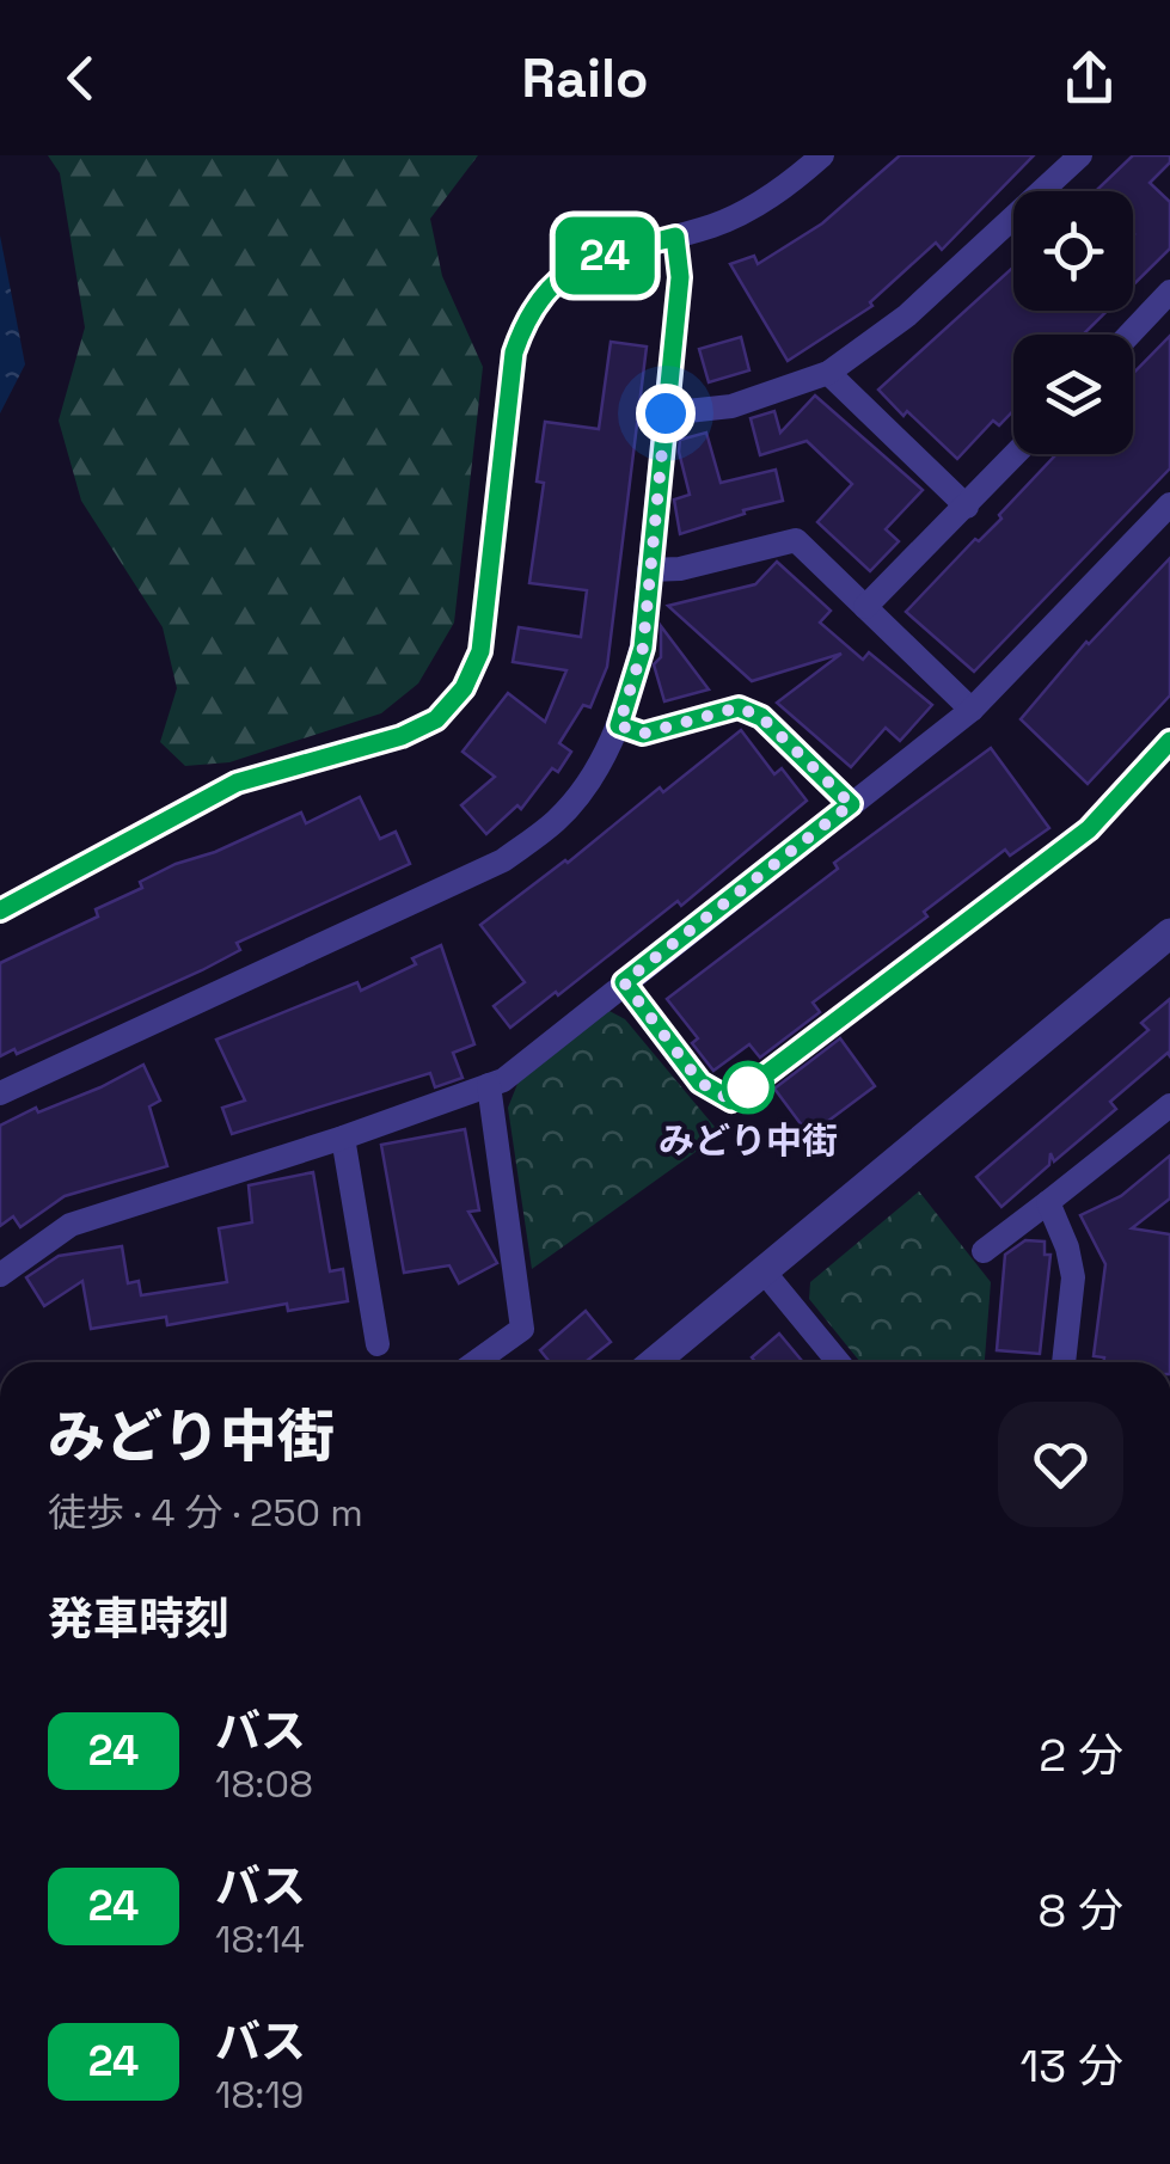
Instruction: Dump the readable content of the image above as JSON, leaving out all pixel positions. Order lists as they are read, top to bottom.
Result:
{
  "places": ["みどり中街"],
  "lines": ["bus line 24"],
  "page": {
    "header": "Railo",
    "on_map": "24",
    "heading": [
      ["みどり中街", "徒歩 · 4 分 · 250 m"],
      "発車時刻"
    ],
    "list": [
      {
        "mark": "24",
        "name": "バス",
        "note": "18:08",
        "value": "2 分"
      },
      {
        "mark": "24",
        "name": "バス",
        "note": "18:14",
        "value": "8 分"
      },
      {
        "mark": "24",
        "name": "バス",
        "note": "18:19",
        "value": "13 分"
      }
    ]
  }
}
